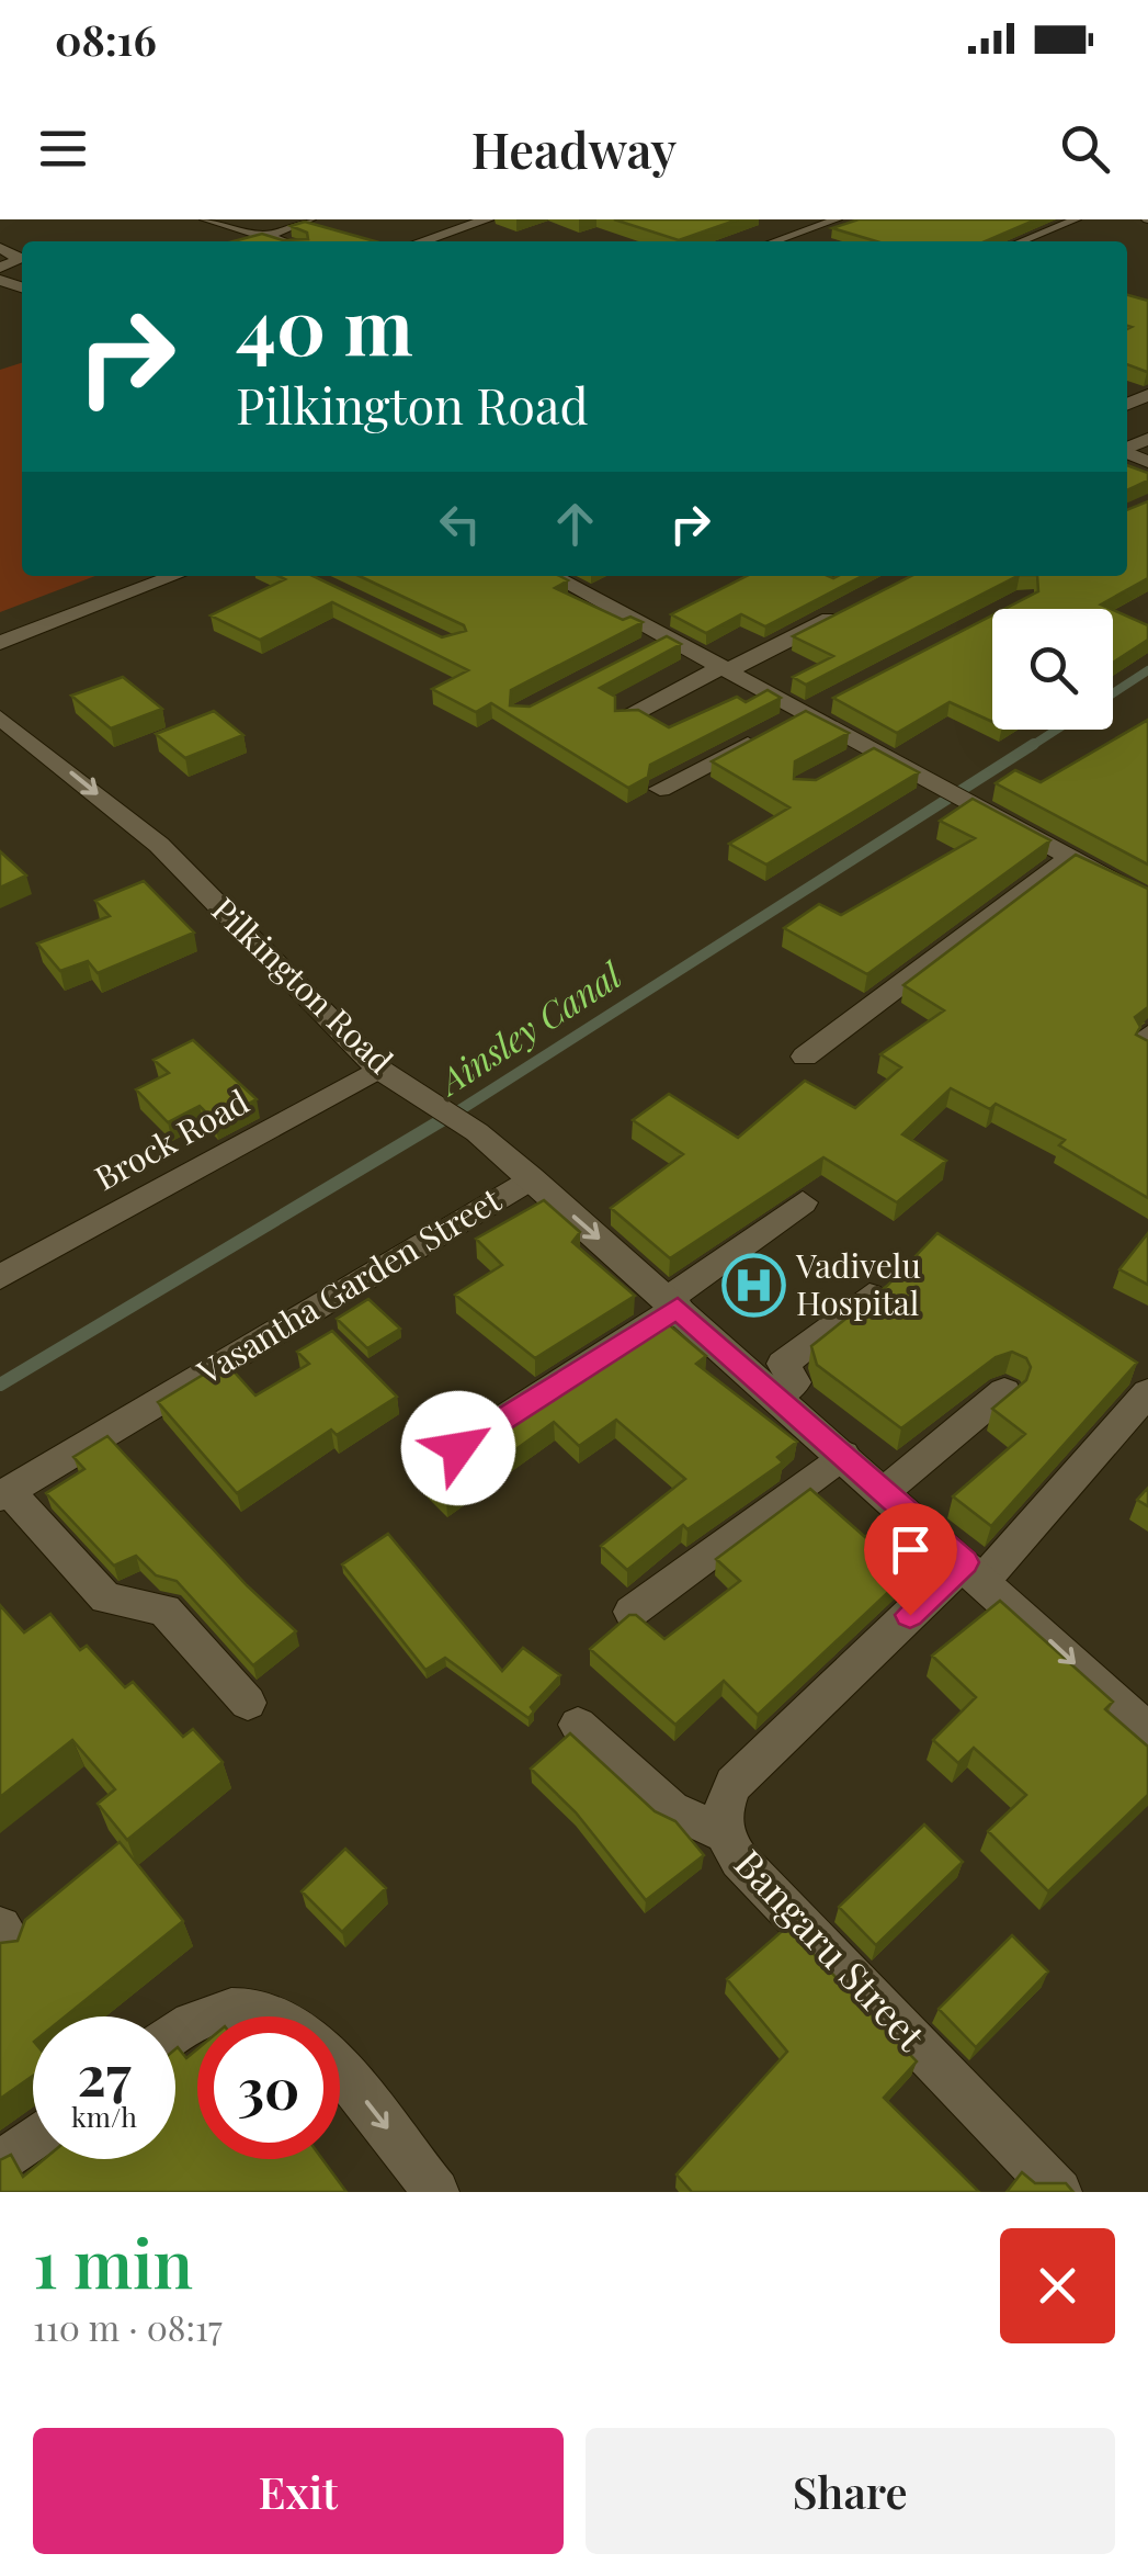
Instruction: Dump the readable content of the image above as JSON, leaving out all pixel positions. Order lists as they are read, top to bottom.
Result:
{
  "streets": {
    "street": [
      "Pilkington Road",
      "Brock Road",
      "Vasantha Garden Street",
      "Bangaru Street"
    ]
  },
  "crossings": [
    ["Pilkington Road", "Brock Road"],
    ["Pilkington Road", "Vasantha Garden Street"],
    ["Pilkington Road", "Bangaru Street"]
  ],
  "one_way": ["Pilkington Road"],
  "water": ["Ainsley Canal"],
  "places": {
    "hospital": ["Vadivelu Hospital"]
  },
  "page": {
    "status": "08:16",
    "header": "Headway",
    "turn": ["40 m", "Pilkington Road"],
    "speed": "27 km/h",
    "limit": "30",
    "heading": ["1 min", "110 m · 08:17"],
    "buttons": ["Exit", "Share"]
  }
}
